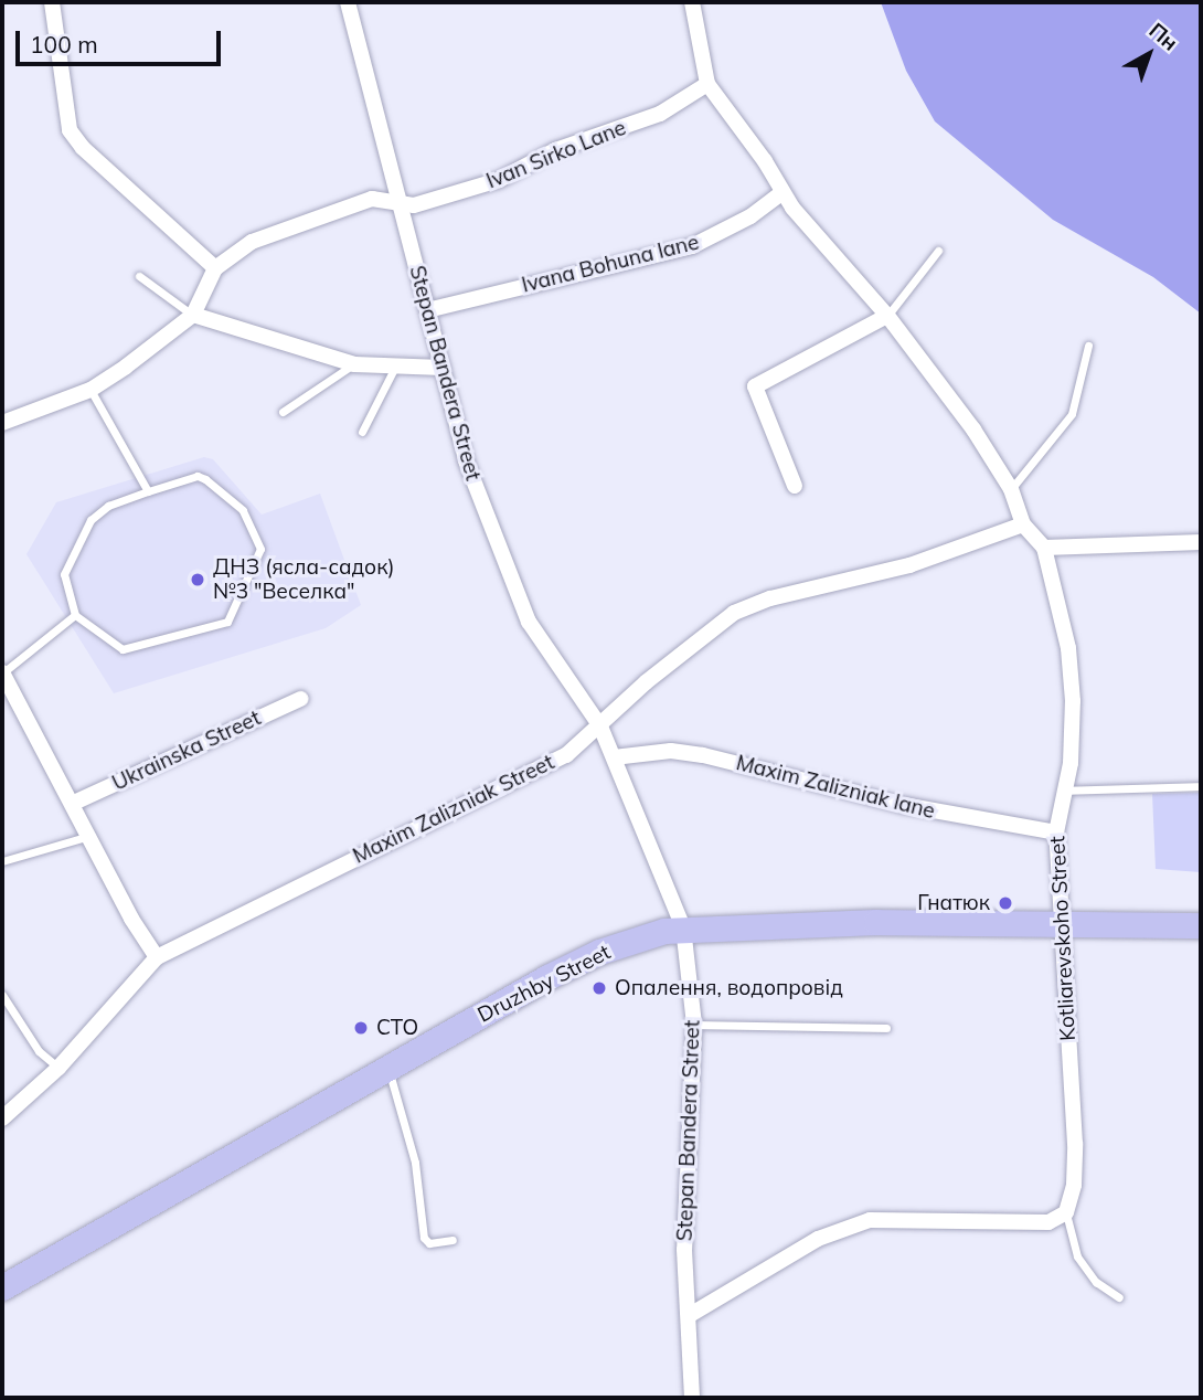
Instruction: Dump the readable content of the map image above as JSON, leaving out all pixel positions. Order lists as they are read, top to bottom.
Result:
{
  "streets": {
    "main road": ["Druzhby Street"],
    "street": [
      "Ivan Sirko Lane",
      "Ivana Bohuna lane",
      "Stepan Bandera Street",
      "Ukrainska Street",
      "Maxim Zalizniak lane",
      "Maxim Zalizniak Street",
      "Kotliarevskoho Street"
    ]
  },
  "crossings": [
    ["Ivan Sirko Lane", "Stepan Bandera Street"],
    ["Ivana Bohuna lane", "Stepan Bandera Street"],
    ["Stepan Bandera Street", "Maxim Zalizniak lane"],
    ["Stepan Bandera Street", "Maxim Zalizniak Street"],
    ["Stepan Bandera Street", "Druzhby Street"],
    ["Maxim Zalizniak lane", "Kotliarevskoho Street"],
    ["Kotliarevskoho Street", "Druzhby Street"]
  ],
  "places": [
    "ДНЗ (ясла-садок) №3 \"Веселка\"",
    "Гнатюк",
    "Опалення, водопровід",
    "СТО"
  ],
  "scale_bar": "100 m",
  "north": "top right"
}
